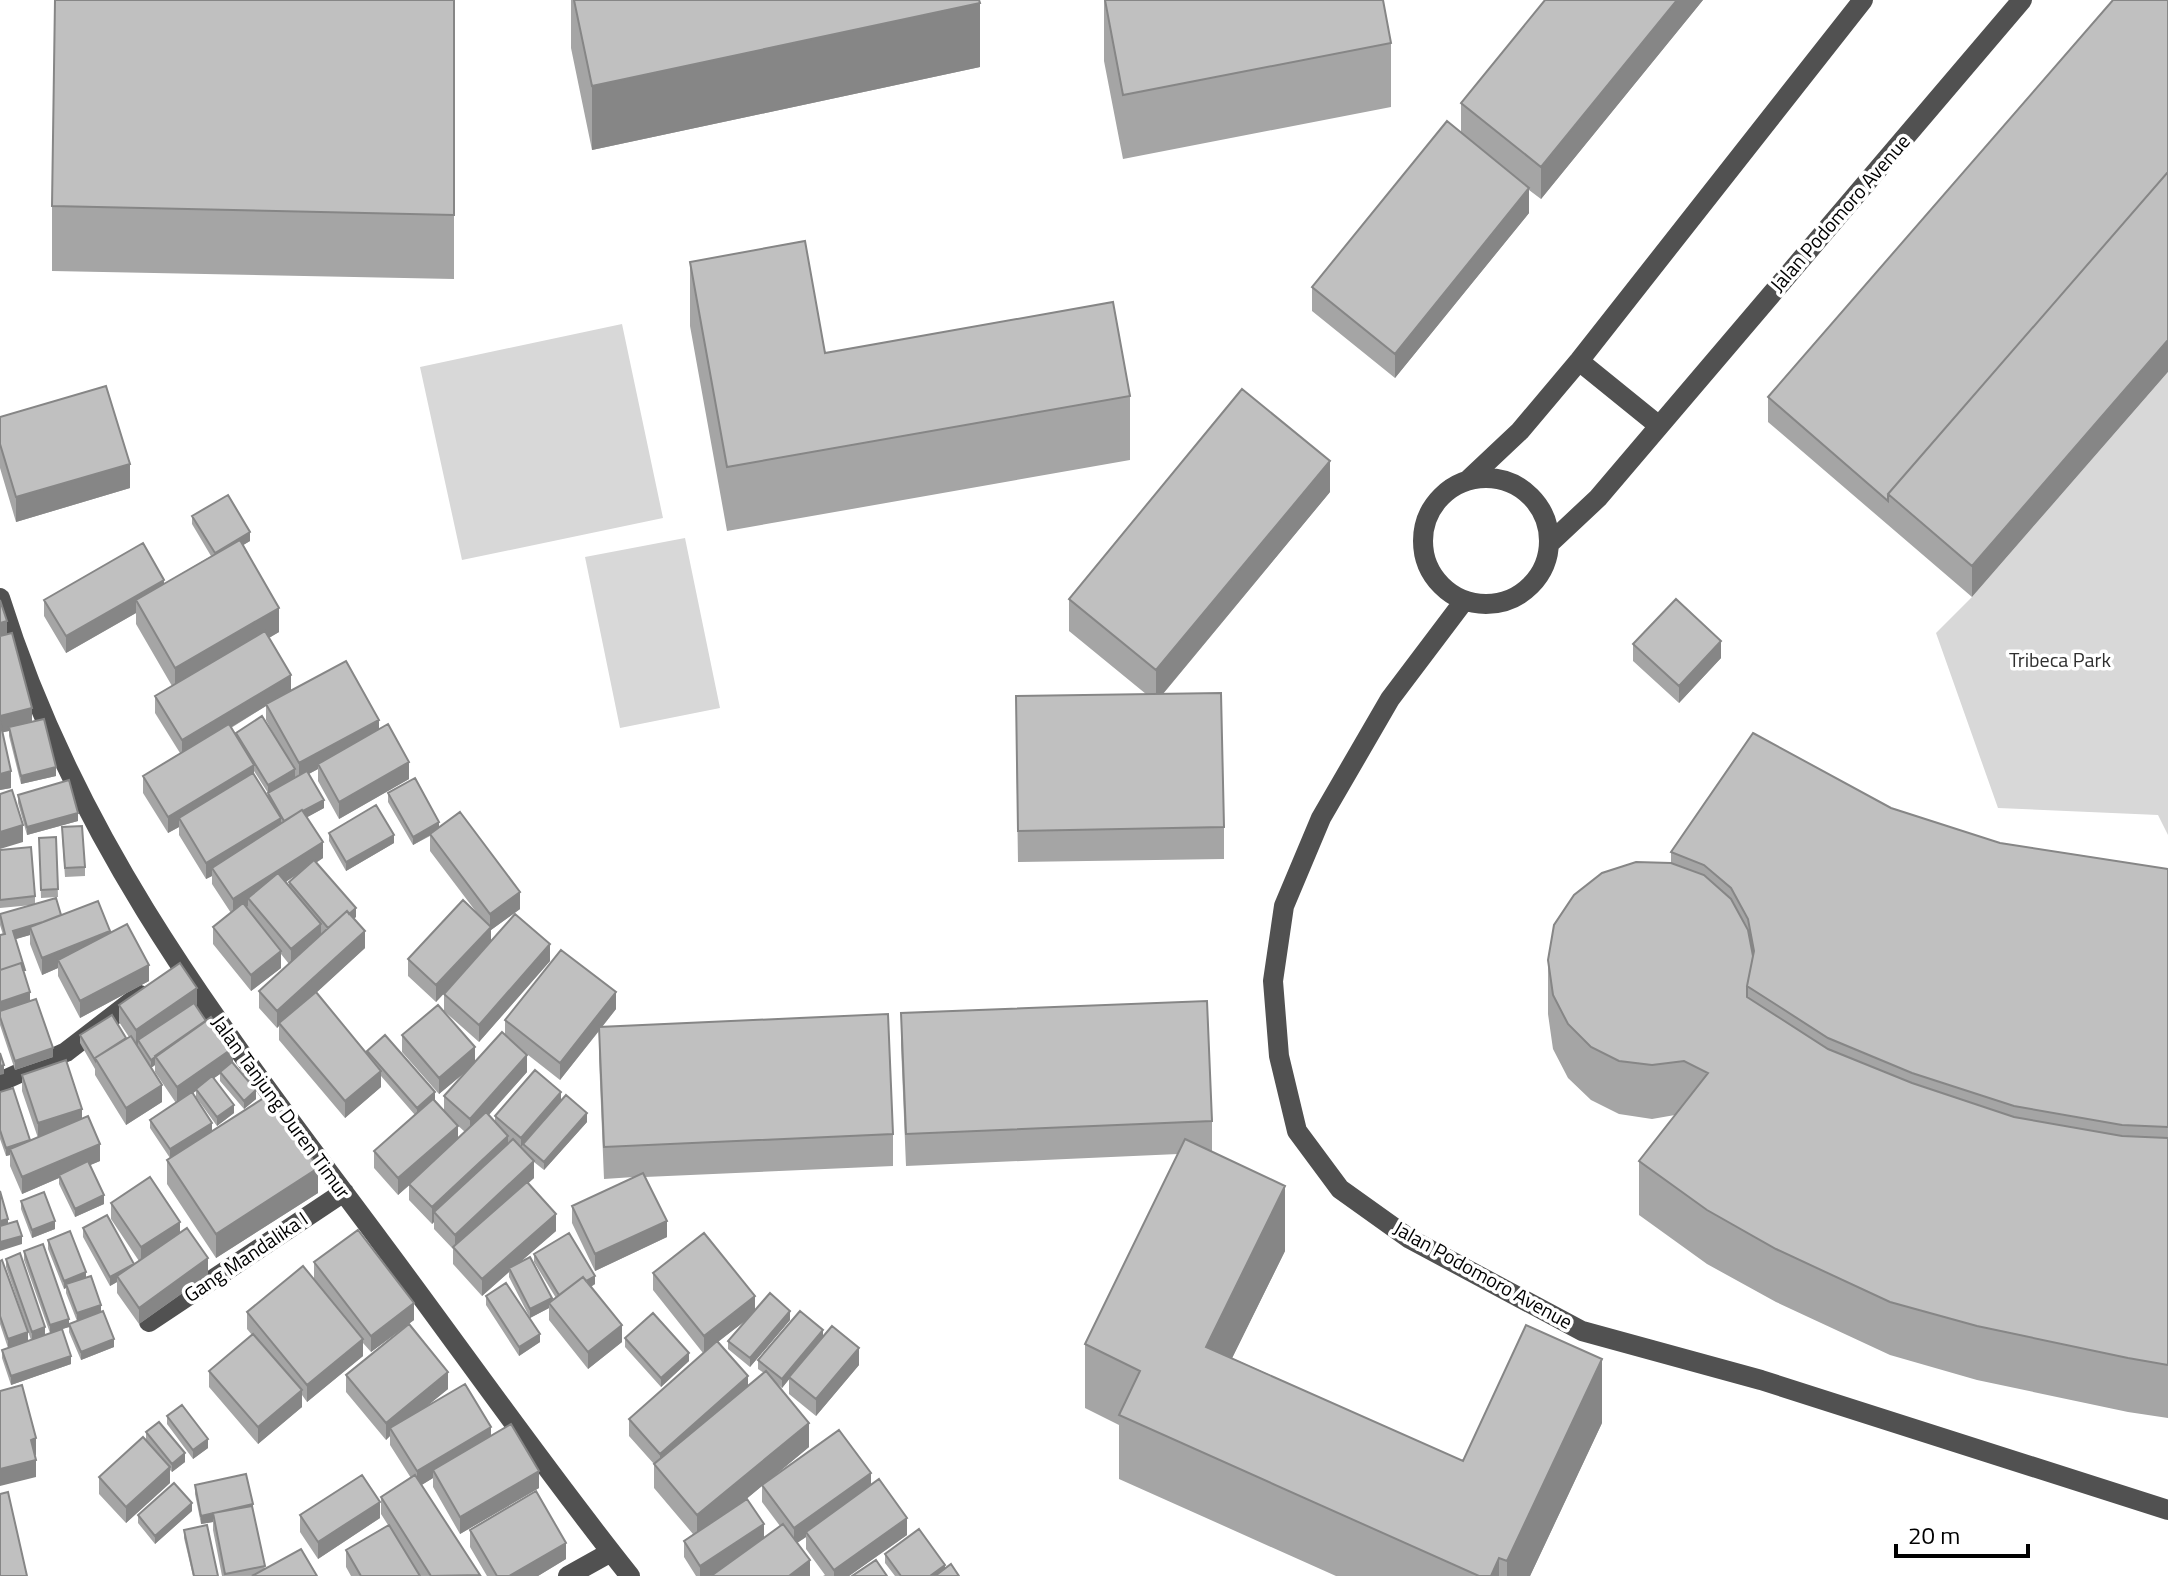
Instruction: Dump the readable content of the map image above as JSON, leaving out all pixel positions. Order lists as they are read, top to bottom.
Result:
{
  "streets": {
    "street": ["Jalan Podomoro Avenue", "Jalan Tanjung Duren Timur", "Gang Mandalika I"]
  },
  "crossings": [
    ["Jalan Tanjung Duren Timur", "Gang Mandalika I"]
  ],
  "parks": ["Tribeca Park"],
  "scale_bar": "20 m"
}
